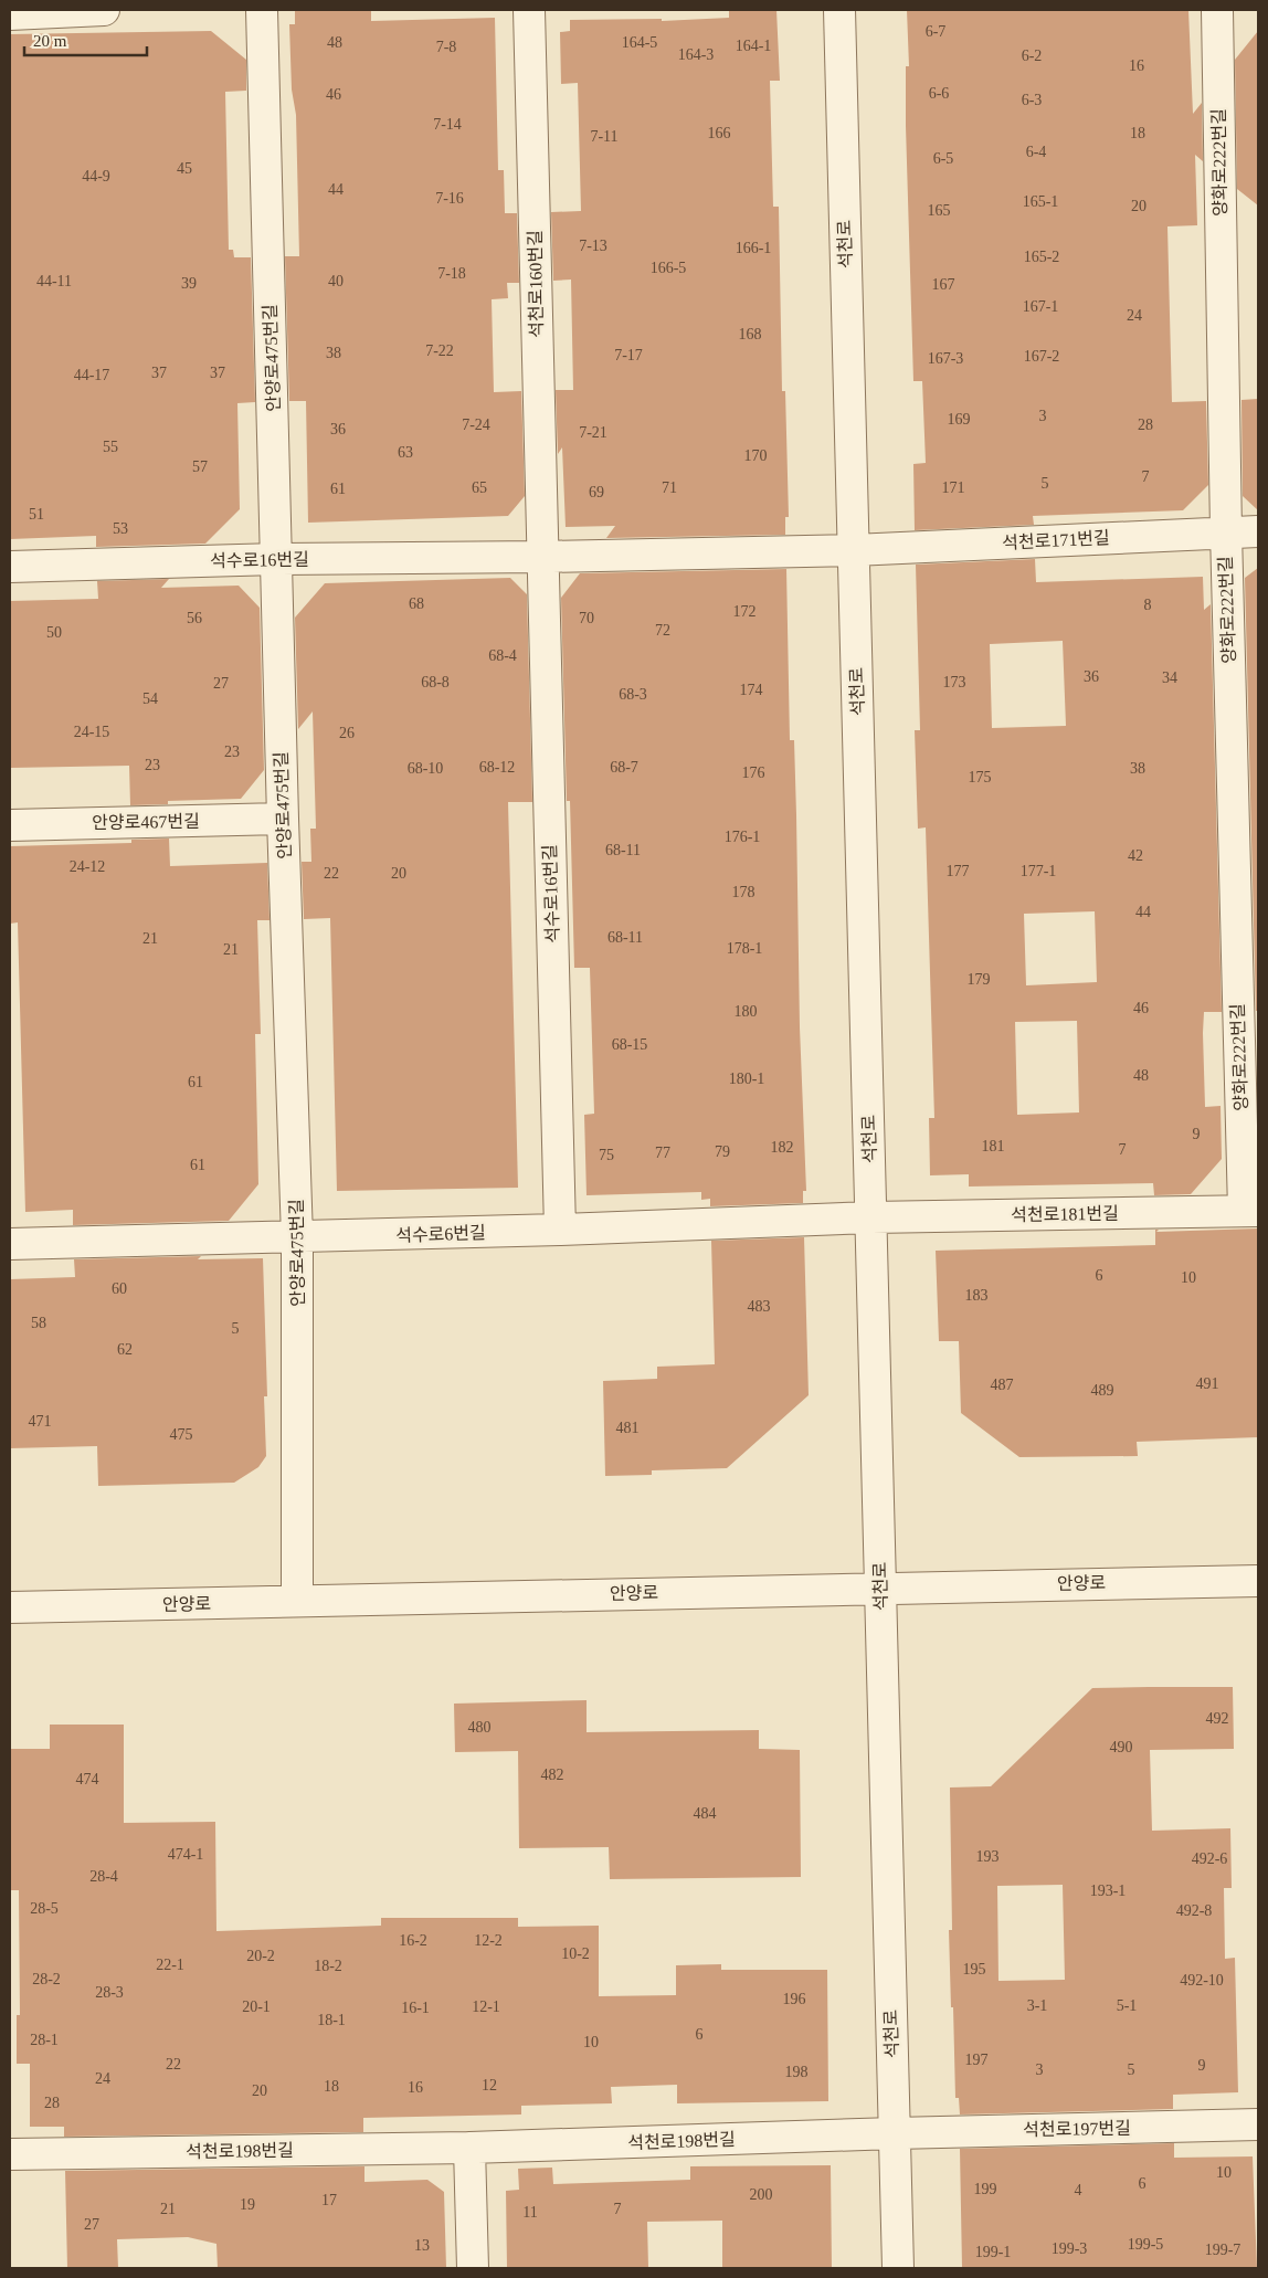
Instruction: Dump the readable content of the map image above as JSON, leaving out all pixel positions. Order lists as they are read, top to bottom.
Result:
{
  "streets": {
    "street": [
      "양화로222번길",
      "석천로",
      "석천로160번길",
      "안양로475번길",
      "석천로171번길",
      "석수로16번길",
      "안양로467번길",
      "석천로181번길",
      "석수로6번길",
      "안양로",
      "석천로197번길",
      "석천로198번길"
    ]
  },
  "crossings": [
    ["양화로222번길", "석천로171번길"],
    ["양화로222번길", "석천로181번길"],
    ["석천로", "석천로171번길"],
    ["석천로", "석수로16번길"],
    ["석천로", "석천로181번길"],
    ["석천로", "석수로6번길"],
    ["석천로", "안양로"],
    ["석천로", "석천로197번길"],
    ["석천로", "석천로198번길"],
    ["석천로160번길", "석수로16번길"],
    ["안양로475번길", "석수로16번길"],
    ["안양로475번길", "안양로467번길"],
    ["안양로475번길", "석수로6번길"],
    ["안양로475번길", "안양로"],
    ["석천로171번길", "석수로16번길"],
    ["석수로16번길", "석수로6번길"],
    ["석천로181번길", "석수로6번길"],
    ["석천로197번길", "석천로198번길"]
  ],
  "house_numbers": [
    "6-7",
    "48",
    "164-5",
    "164-1",
    "7-8",
    "164-3",
    "6-2",
    "16",
    "6-6",
    "46",
    "6-3",
    "7-14",
    "166",
    "18",
    "7-11",
    "6-4",
    "6-5",
    "45",
    "44-9",
    "44",
    "7-16",
    "165-1",
    "20",
    "165",
    "7-13",
    "166-1",
    "165-2",
    "166-5",
    "7-18",
    "44-11",
    "40",
    "39",
    "167",
    "167-1",
    "24",
    "168",
    "7-22",
    "38",
    "7-17",
    "167-2",
    "167-3",
    "37",
    "37",
    "44-17",
    "3",
    "169",
    "7-24",
    "28",
    "36",
    "7-21",
    "55",
    "63",
    "170",
    "57",
    "7",
    "5",
    "65",
    "71",
    "171",
    "61",
    "69",
    "51",
    "53",
    "68",
    "8",
    "172",
    "56",
    "70",
    "72",
    "50",
    "68-4",
    "36",
    "34",
    "68-8",
    "173",
    "27",
    "174",
    "68-3",
    "54",
    "24-15",
    "26",
    "23",
    "23",
    "68-12",
    "68-7",
    "68-10",
    "38",
    "176",
    "175",
    "176-1",
    "68-11",
    "42",
    "24-12",
    "177",
    "177-1",
    "22",
    "20",
    "178",
    "44",
    "68-11",
    "21",
    "178-1",
    "21",
    "179",
    "46",
    "180",
    "68-15",
    "48",
    "180-1",
    "61",
    "9",
    "181",
    "182",
    "7",
    "79",
    "77",
    "75",
    "61",
    "6",
    "10",
    "60",
    "183",
    "483",
    "58",
    "5",
    "62",
    "491",
    "487",
    "489",
    "471",
    "481",
    "475",
    "492",
    "480",
    "490",
    "482",
    "474",
    "484",
    "474-1",
    "193",
    "492-6",
    "28-4",
    "193-1",
    "28-5",
    "492-8",
    "16-2",
    "12-2",
    "10-2",
    "20-2",
    "22-1",
    "18-2",
    "195",
    "28-2",
    "492-10",
    "28-3",
    "196",
    "3-1",
    "5-1",
    "20-1",
    "12-1",
    "16-1",
    "18-1",
    "6",
    "28-1",
    "10",
    "197",
    "22",
    "9",
    "3",
    "5",
    "198",
    "24",
    "12",
    "18",
    "16",
    "20",
    "28",
    "10",
    "6",
    "199",
    "4",
    "200",
    "17",
    "19",
    "21",
    "7",
    "11",
    "27",
    "199-5",
    "13",
    "199-3",
    "199-7",
    "199-1"
  ],
  "scale_bar": "20 m"
}
